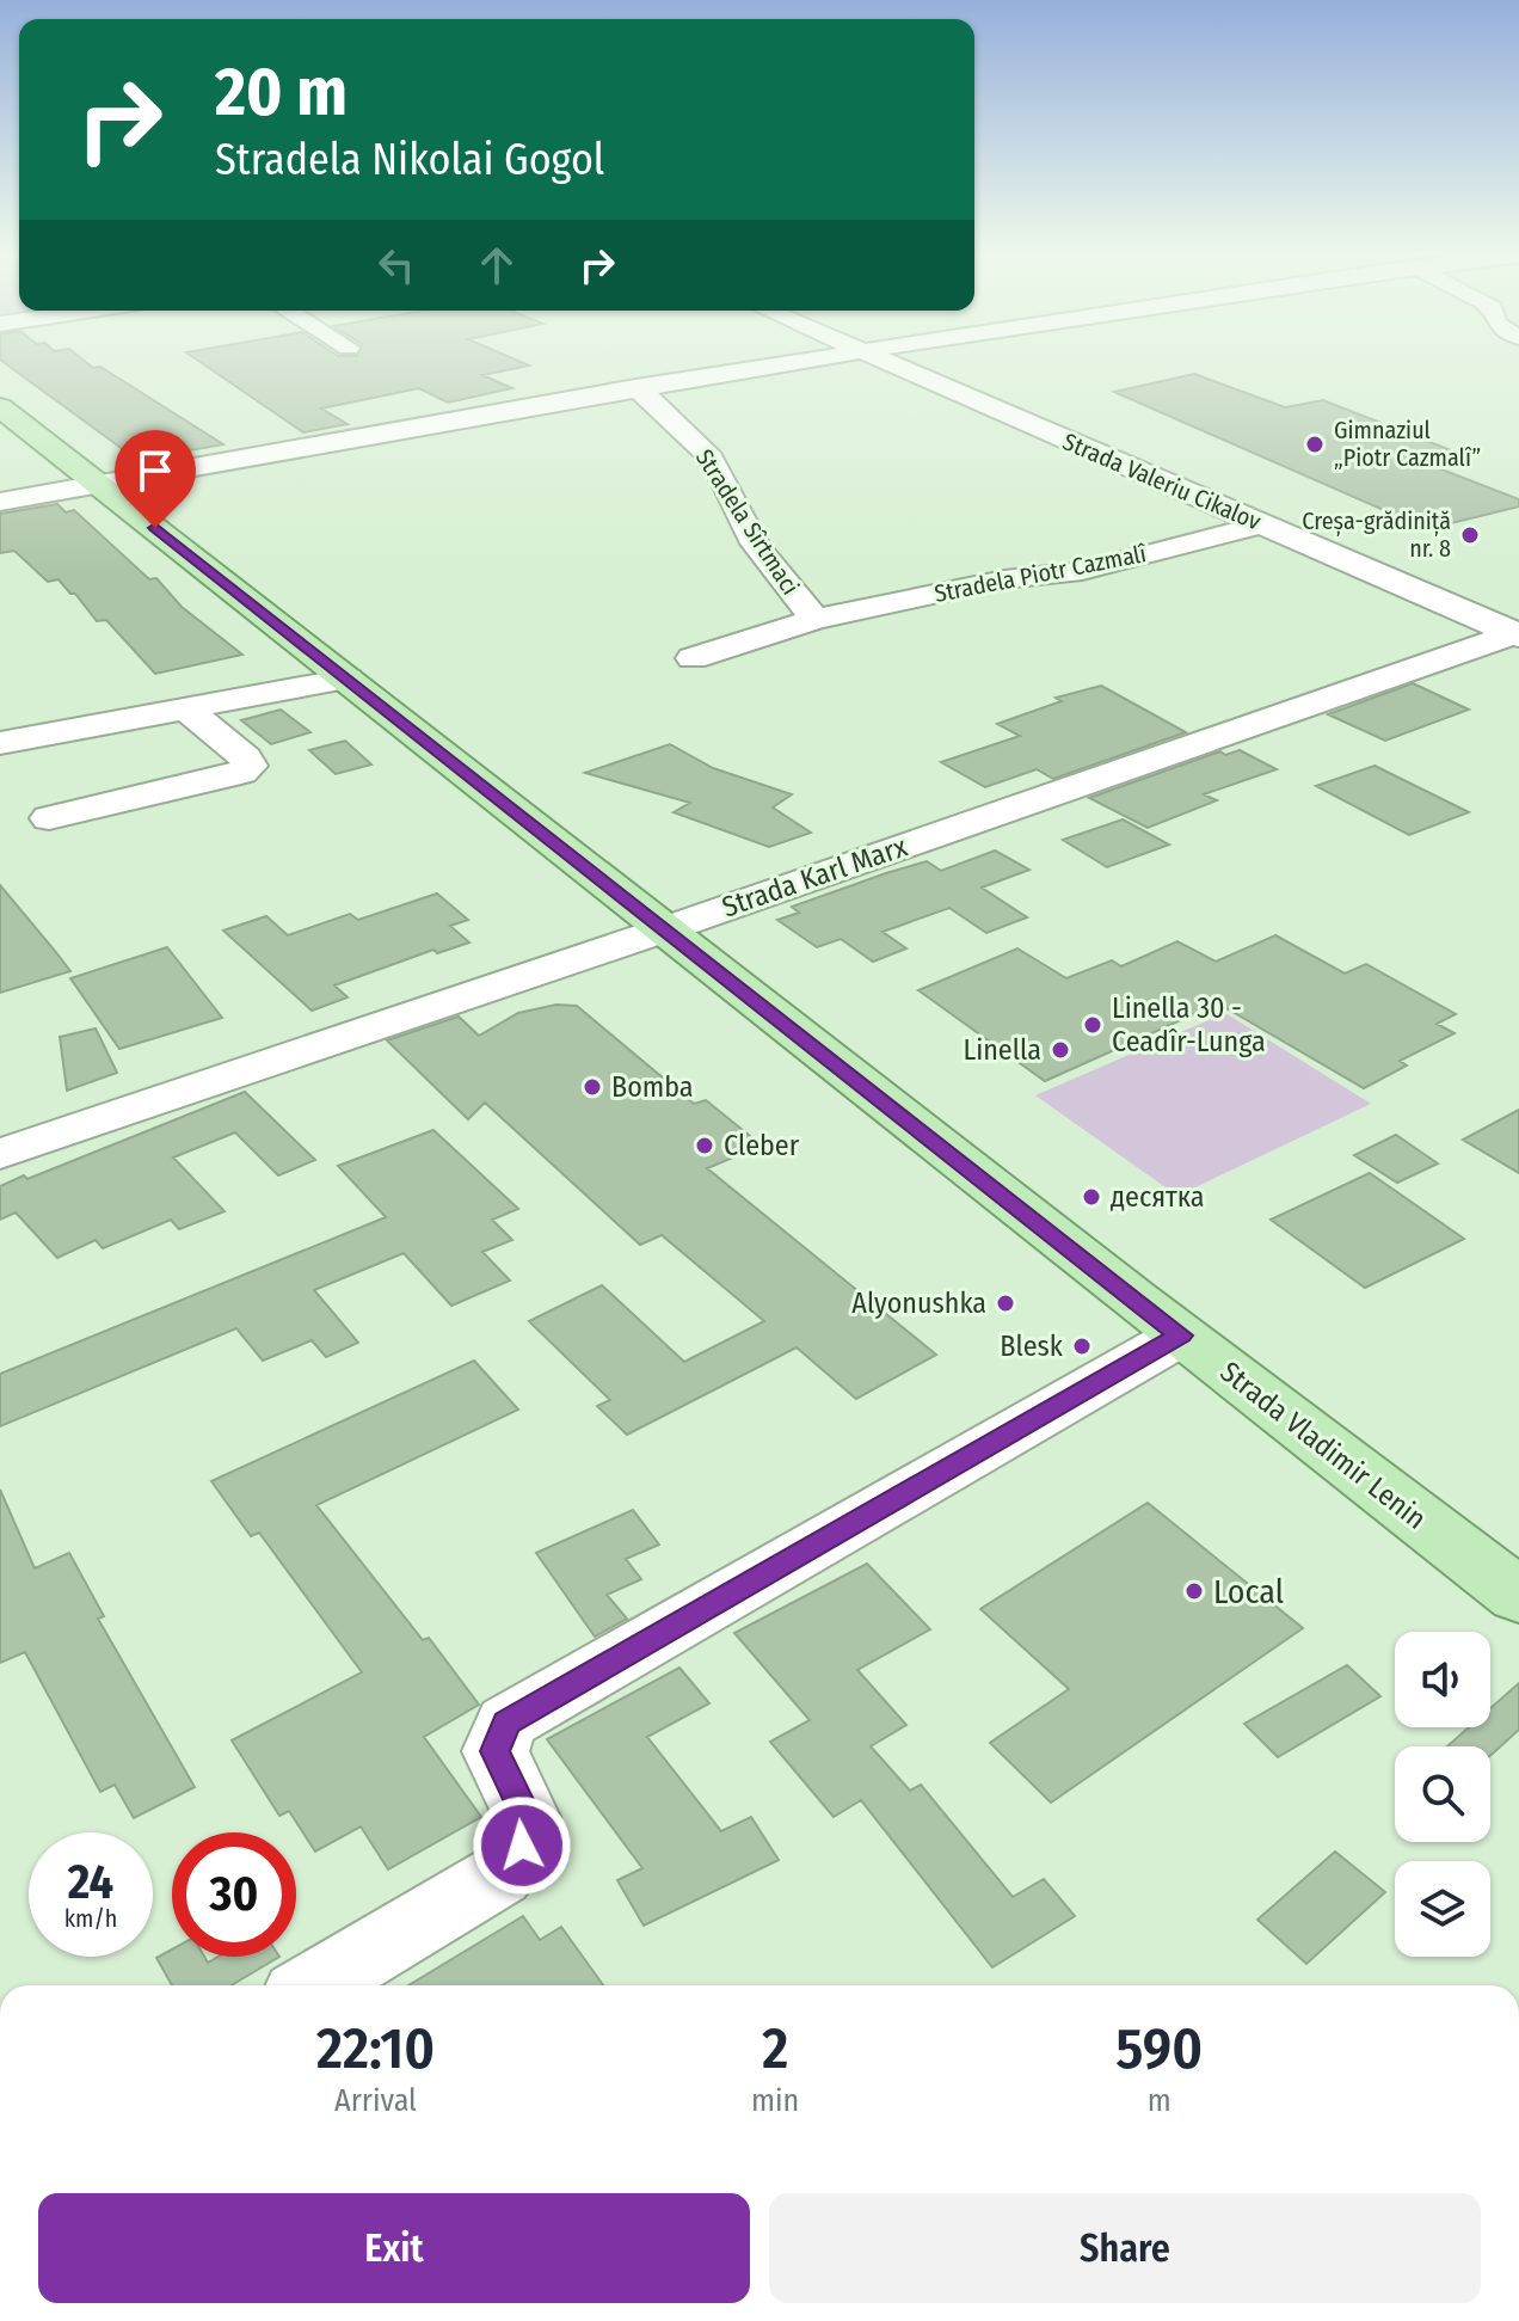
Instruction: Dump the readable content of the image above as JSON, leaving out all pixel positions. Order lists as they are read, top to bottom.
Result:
{
  "streets": {
    "main road": ["Strada Vladimir Lenin"],
    "street": [
      "Strada Valeriu Cikalov",
      "Stradela Sîrtmaci",
      "Stradela Piotr Cazmalî",
      "Strada Karl Marx"
    ]
  },
  "crossings": [
    ["Strada Valeriu Cikalov", "Stradela Piotr Cazmalî"],
    ["Strada Valeriu Cikalov", "Strada Karl Marx"],
    ["Stradela Sîrtmaci", "Stradela Piotr Cazmalî"],
    ["Strada Karl Marx", "Strada Vladimir Lenin"]
  ],
  "places": [
    "Gimnaziul „Piotr Cazmalî”",
    "Creșa-grădiniță nr. 8",
    "Linella 30 - Ceadîr-Lunga",
    "Linella",
    "Bomba",
    "Cleber",
    "десятка",
    "Alyonushka",
    "Blesk",
    "Local"
  ],
  "page": {
    "turn": ["20 m", "Stradela Nikolai Gogol"],
    "speed": "24 km/h",
    "limit": "30",
    "eta": [
      "22:10",
      "Arrival",
      "2",
      "min",
      "590",
      "m"
    ],
    "buttons": ["Exit", "Share"]
  }
}
